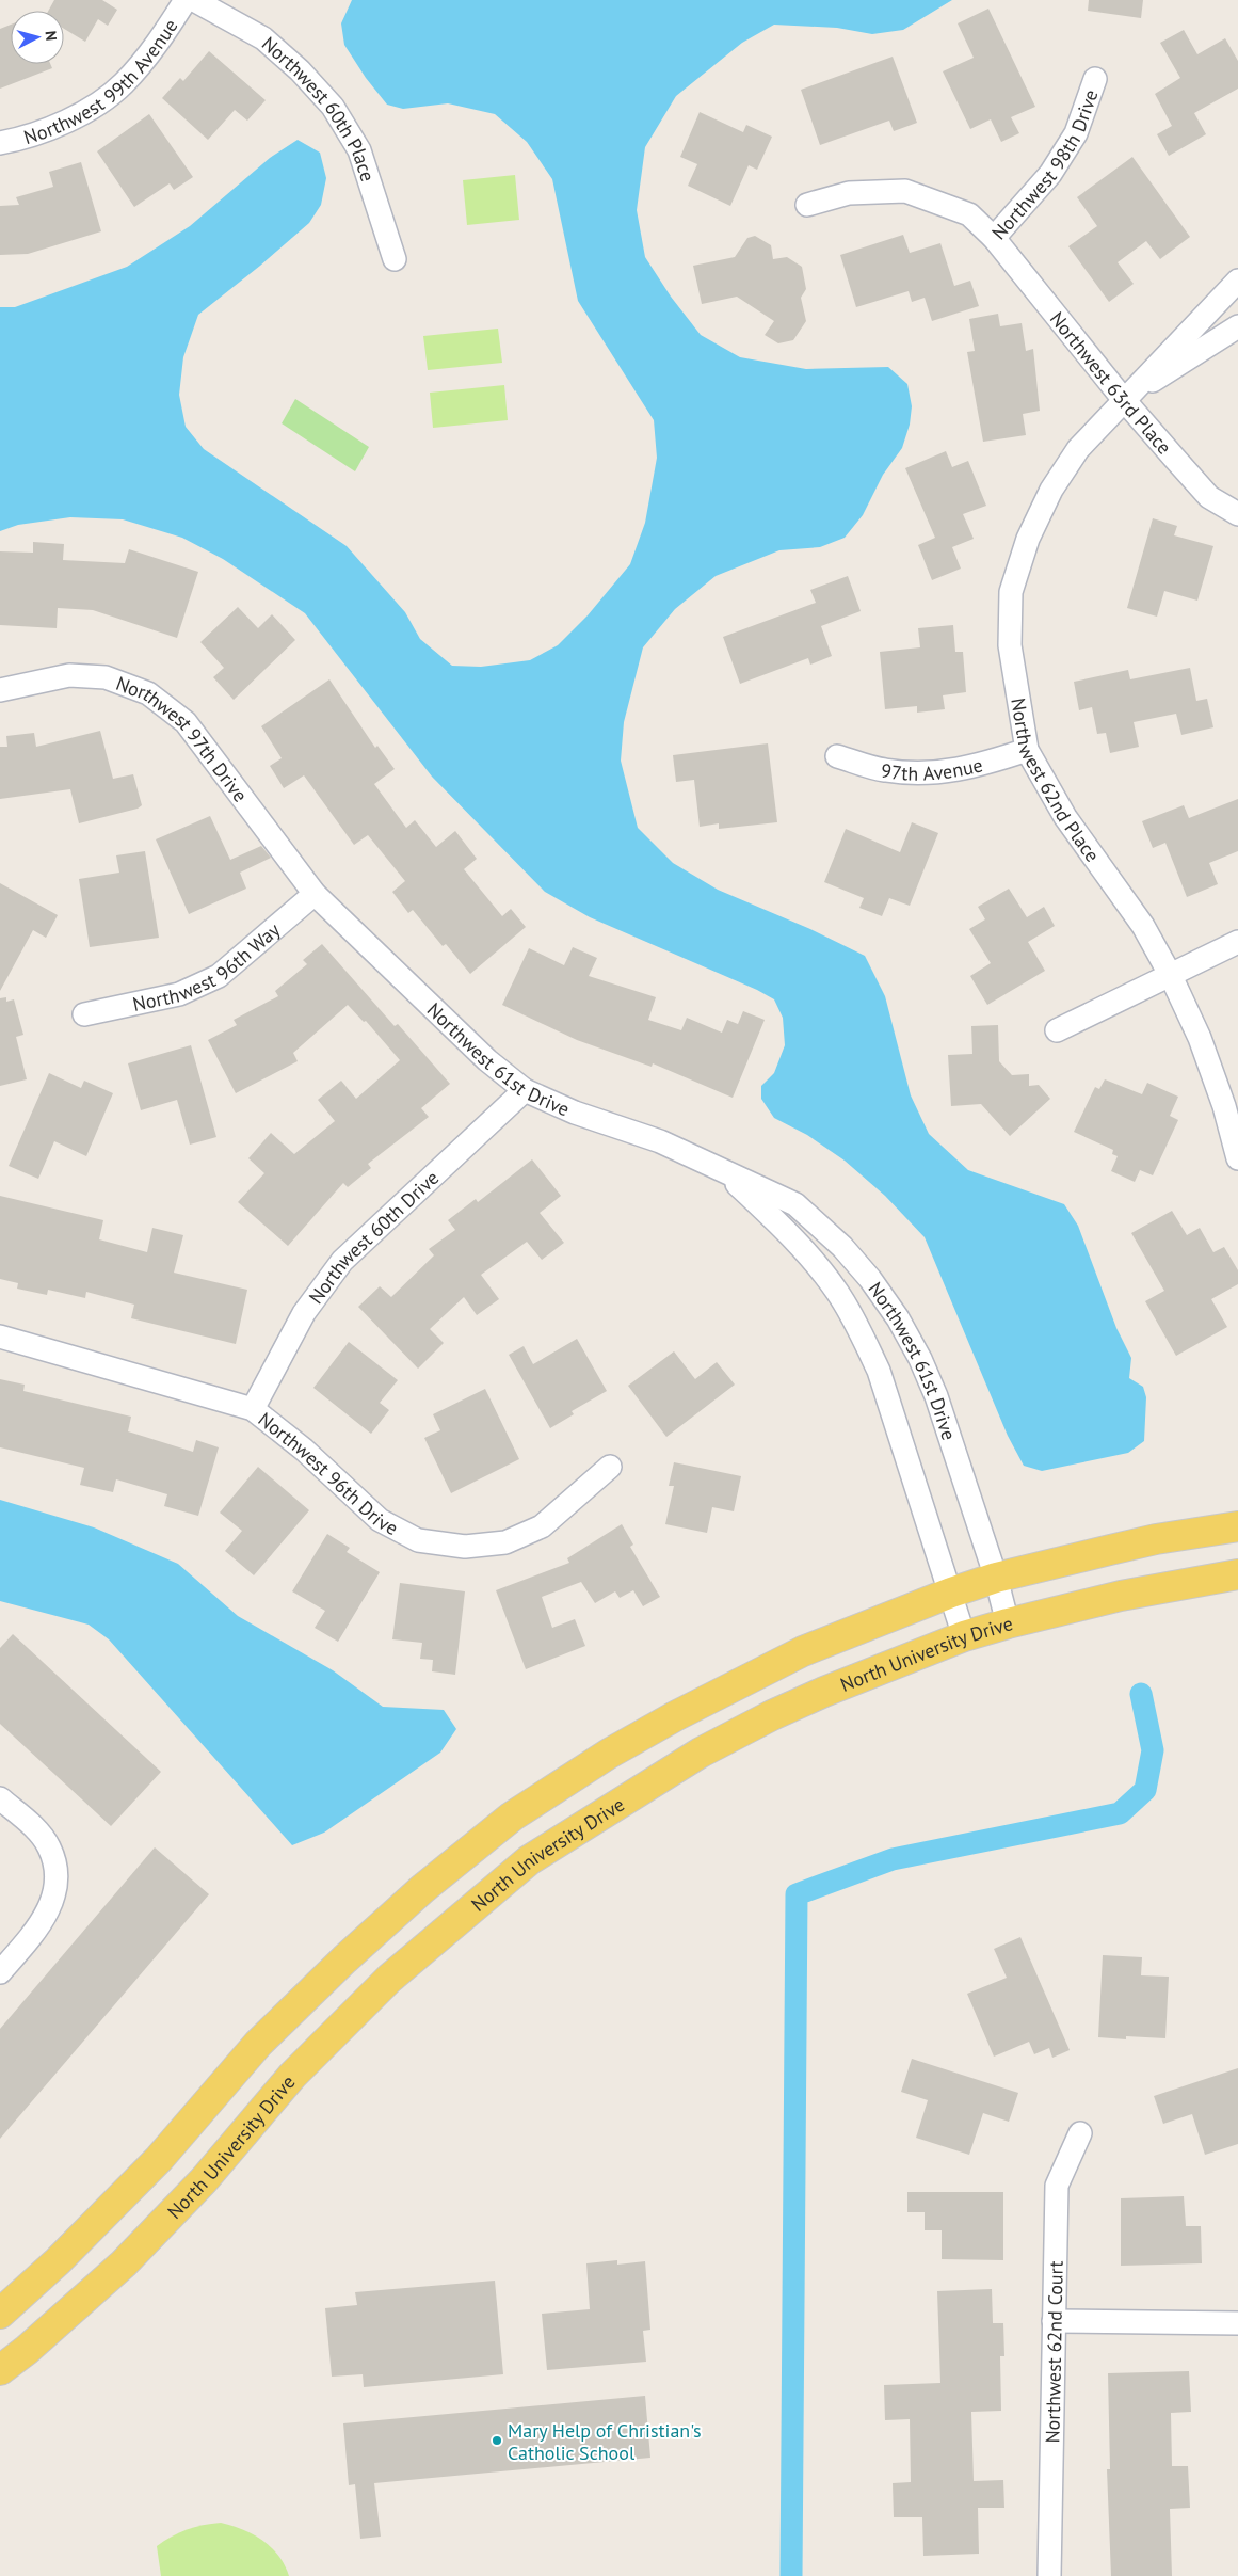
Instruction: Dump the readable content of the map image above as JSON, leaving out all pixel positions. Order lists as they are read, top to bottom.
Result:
{
  "streets": {
    "main road": ["North University Drive"],
    "street": [
      "Northwest 99th Avenue",
      "Northwest 60th Place",
      "Northwest 98th Drive",
      "Northwest 63rd Place",
      "Northwest 97th Drive",
      "97th Avenue",
      "Northwest 62nd Place",
      "Northwest 96th Way",
      "Northwest 61st Drive",
      "Northwest 60th Drive",
      "Northwest 96th Drive",
      "Northwest 62nd Court"
    ]
  },
  "crossings": [
    ["Northwest 98th Drive", "Northwest 63rd Place"],
    ["Northwest 63rd Place", "Northwest 62nd Place"],
    ["Northwest 97th Drive", "Northwest 96th Way"],
    ["Northwest 97th Drive", "Northwest 61st Drive"],
    ["97th Avenue", "Northwest 62nd Place"],
    ["Northwest 96th Way", "Northwest 61st Drive"],
    ["Northwest 61st Drive", "Northwest 60th Drive"],
    ["Northwest 61st Drive", "North University Drive"],
    ["Northwest 60th Drive", "Northwest 96th Drive"]
  ],
  "places": ["Mary Help of Christian's Catholic School"],
  "north": "right"
}
